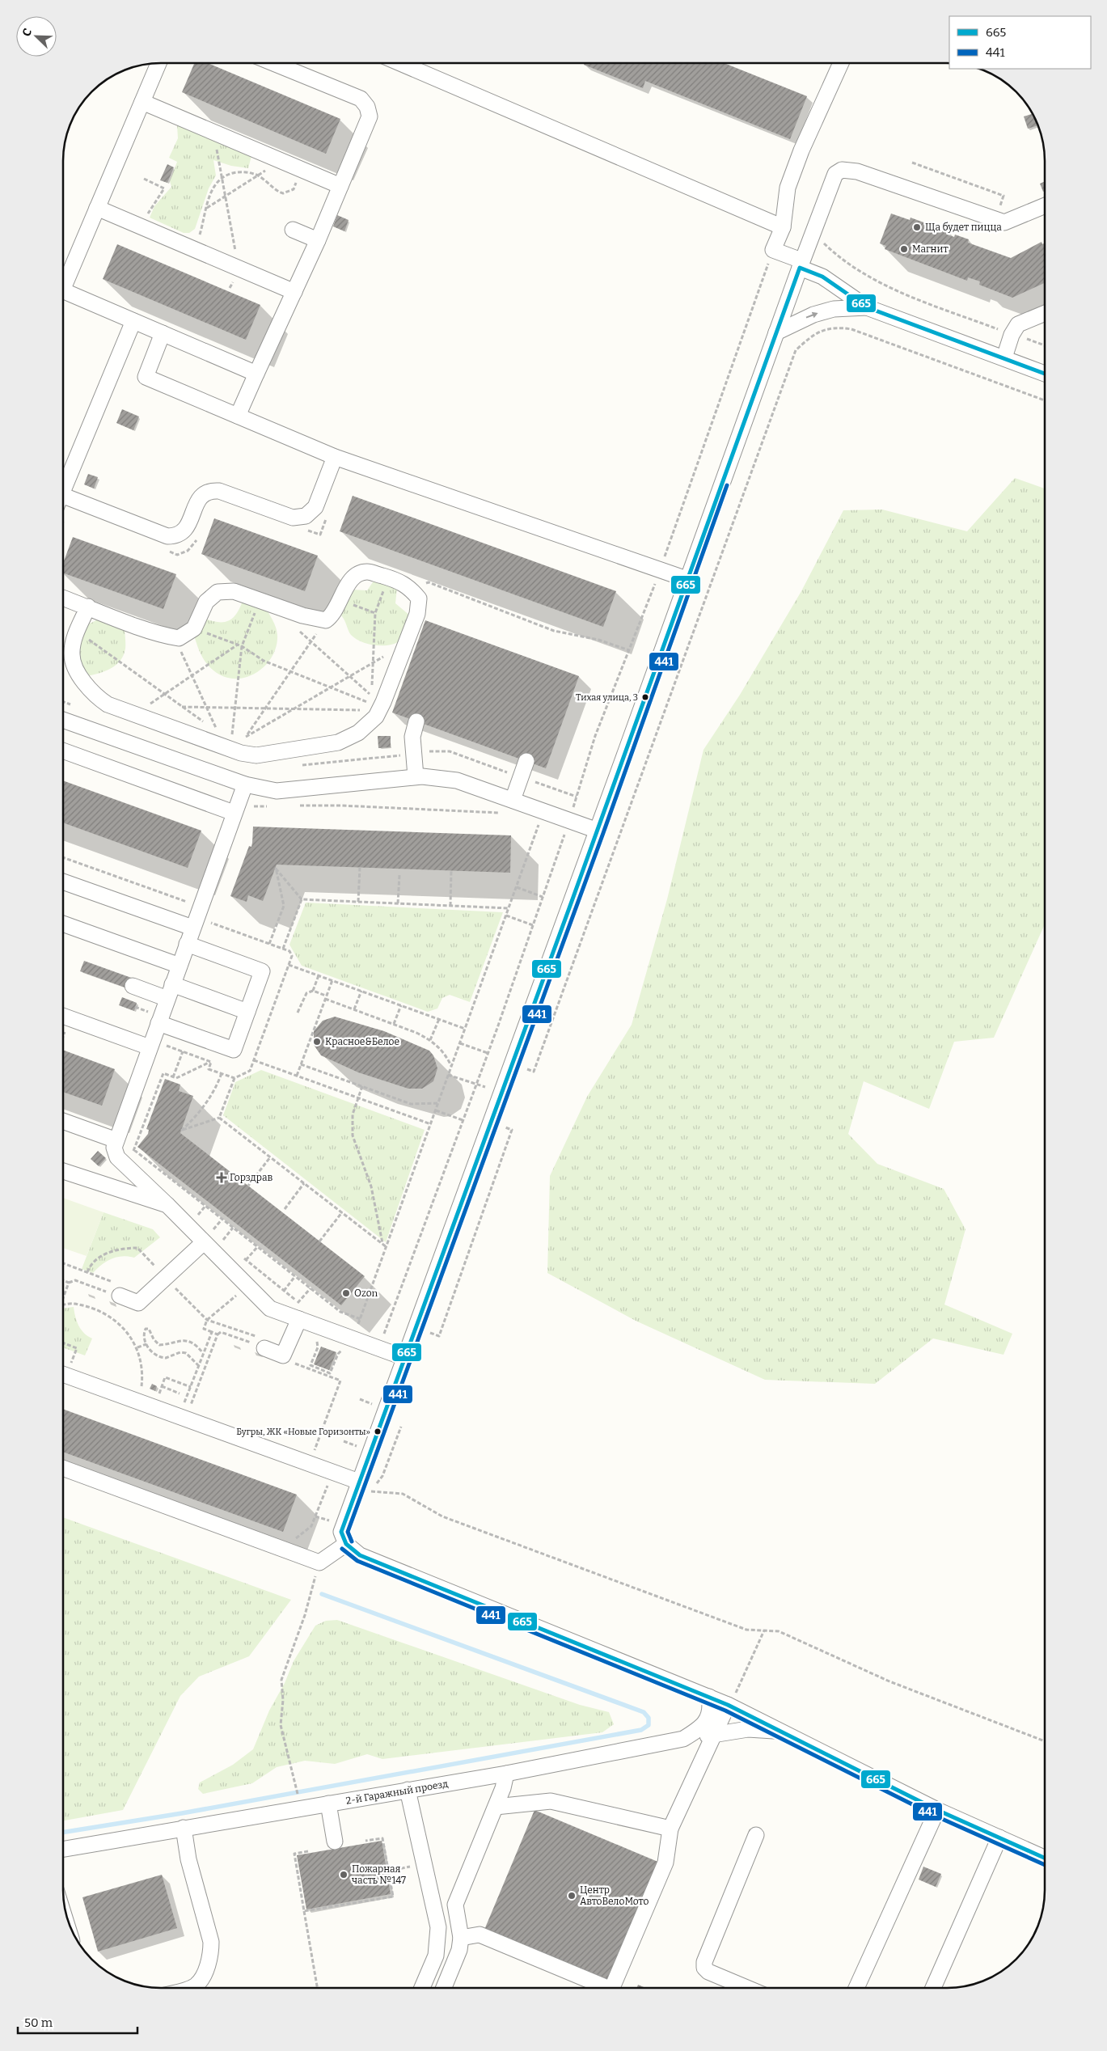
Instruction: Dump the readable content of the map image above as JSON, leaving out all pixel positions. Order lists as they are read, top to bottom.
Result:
{
  "streets": {
    "street": ["2-й Гаражный проезд"]
  },
  "places": {
    "other": [
      "Ща будет пицца",
      "Магнит",
      "Тихая улица, 3",
      "Красное&Белое",
      "Ozon",
      "Бугры, ЖК «Новые Горизонты»",
      "Пожарная часть №147",
      "Центр АвтоВелоМото"
    ],
    "health": ["Горздрав"]
  },
  "lines": ["transit line 665", "transit line 441"],
  "legend": ["665", "441"],
  "scale_bar": "50 m",
  "north": "top left"
}
